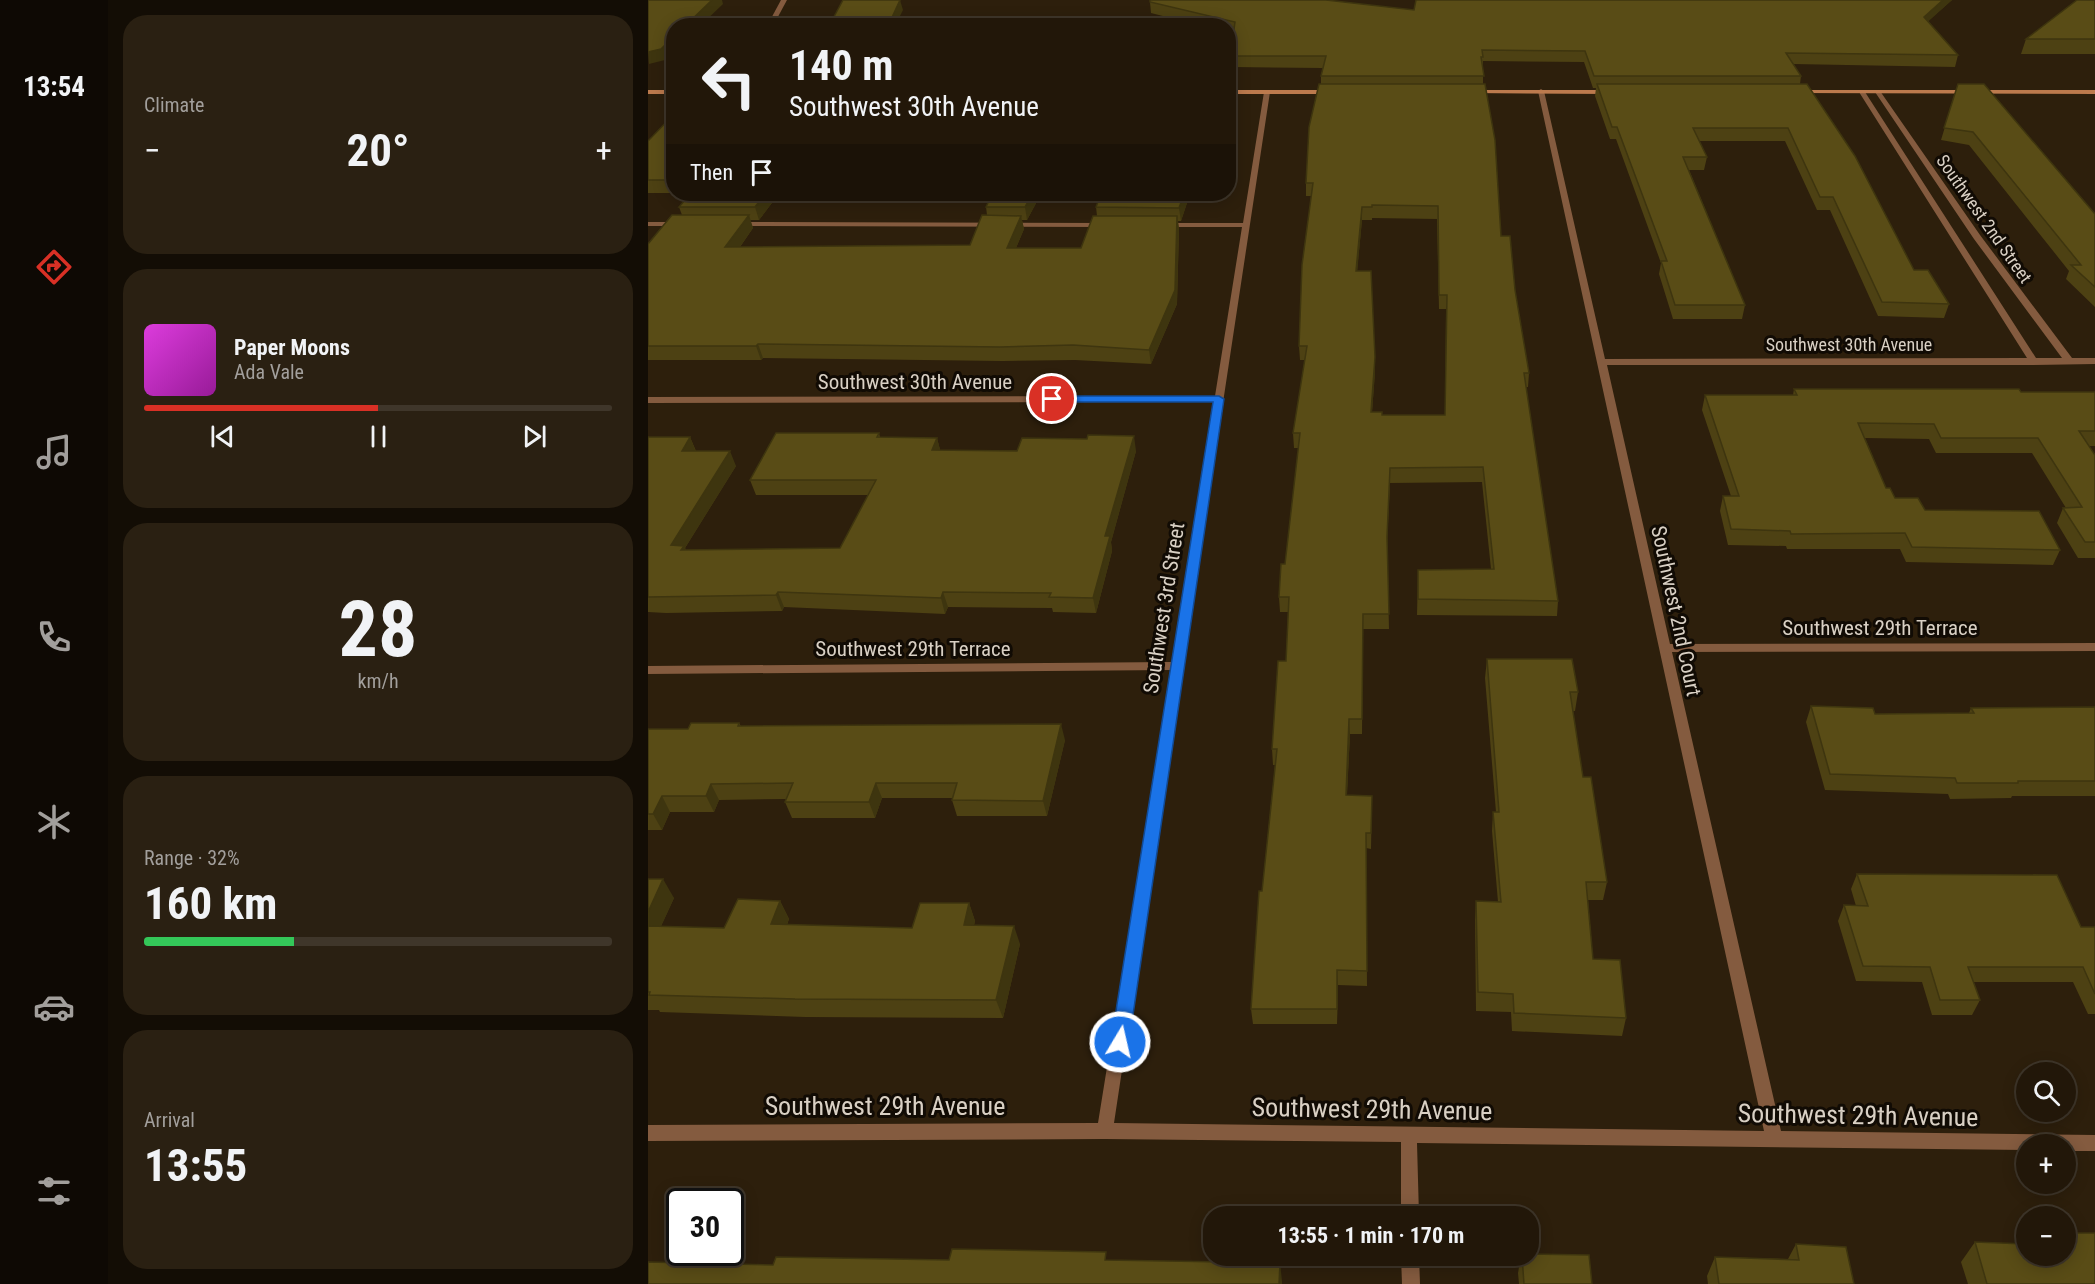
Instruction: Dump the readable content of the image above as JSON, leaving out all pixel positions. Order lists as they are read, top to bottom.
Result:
{
  "streets": {
    "street": [
      "Southwest 2nd Street",
      "Southwest 30th Avenue",
      "Southwest 3rd Street",
      "Southwest 2nd Court",
      "Southwest 29th Terrace",
      "Southwest 29th Avenue"
    ]
  },
  "crossings": [
    ["Southwest 2nd Street", "Southwest 30th Avenue"],
    ["Southwest 30th Avenue", "Southwest 3rd Street"],
    ["Southwest 30th Avenue", "Southwest 2nd Court"],
    ["Southwest 3rd Street", "Southwest 29th Terrace"],
    ["Southwest 3rd Street", "Southwest 29th Avenue"],
    ["Southwest 2nd Court", "Southwest 29th Terrace"],
    ["Southwest 2nd Court", "Southwest 29th Avenue"]
  ],
  "page": {
    "tabs": "13:54",
    "tile": [
      "Climate",
      ["28", "km/h"],
      ["Range · 32%", "160 km"],
      ["Arrival", "13:55"]
    ],
    "turn": ["140 m", "Southwest 30th Avenue"],
    "heat": ["−", "20°", "+"],
    "then": "Then",
    "song": ["Paper Moons", "Ada Vale"],
    "map_buttons": ["+", "−"],
    "limit": "30",
    "trip": "13:55 · 1 min · 170 m"
  }
}
